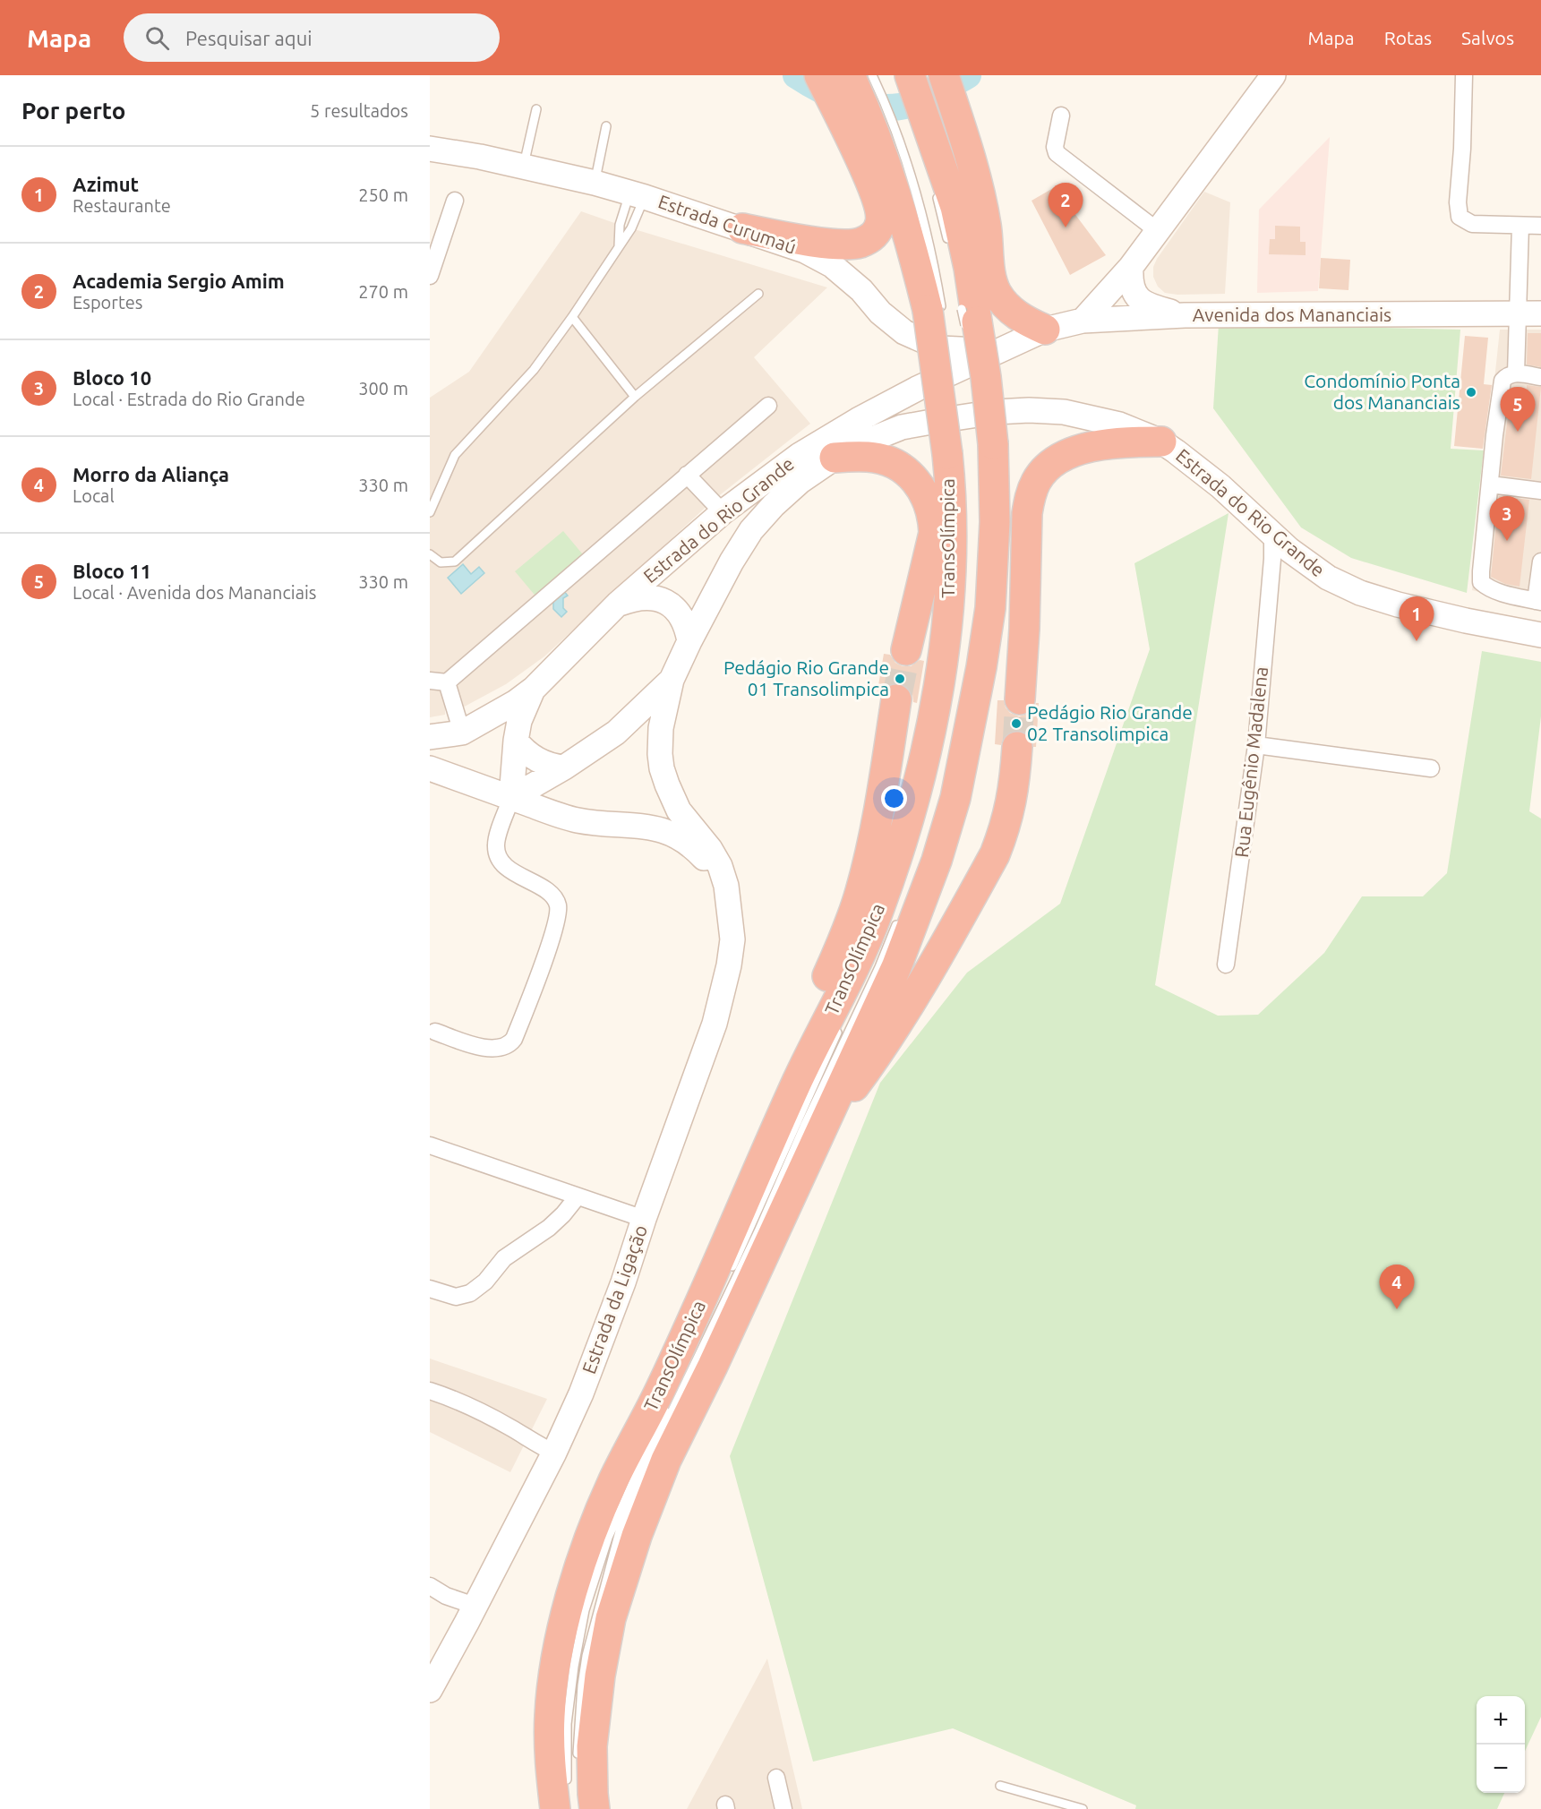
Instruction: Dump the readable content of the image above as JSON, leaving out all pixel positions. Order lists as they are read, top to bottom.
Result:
{
  "streets": {
    "highway": ["TransOlímpica"],
    "main road": [
      "Estrada Curumaú",
      "Avenida dos Mananciais",
      "Estrada do Rio Grande",
      "Estrada da Ligação"
    ],
    "street": ["Rua Eugênio Madalena"]
  },
  "crossings": [
    ["Estrada Curumaú", "Estrada do Rio Grande"],
    ["Avenida dos Mananciais", "Estrada do Rio Grande"],
    ["Estrada do Rio Grande", "Rua Eugênio Madalena"],
    ["Estrada do Rio Grande", "Estrada da Ligação"]
  ],
  "places": ["Condomínio Ponta dos Mananciais", "Pedágio Rio Grande 01 Transolimpica", "Pedágio Rio Grande 02 Transolimpica"],
  "page": {
    "header": "Mapa",
    "search": "Pesquisar aqui",
    "nav": ["Mapa", "Rotas", "Salvos"],
    "heading": ["Por perto", "5 resultados"],
    "list": [
      {
        "mark": "1",
        "name": "Azimut",
        "note": "Restaurante",
        "value": "250 m"
      },
      {
        "mark": "2",
        "name": "Academia Sergio Amim",
        "note": "Esportes",
        "value": "270 m"
      },
      {
        "mark": "3",
        "name": "Bloco 10",
        "note": "Local · Estrada do Rio Grande",
        "value": "300 m"
      },
      {
        "mark": "4",
        "name": "Morro da Aliança",
        "note": "Local",
        "value": "330 m"
      },
      {
        "mark": "5",
        "name": "Bloco 11",
        "note": "Local · Avenida dos Mananciais",
        "value": "330 m"
      }
    ],
    "pins": [
      "2",
      "5",
      "3",
      "1",
      "4"
    ],
    "map_buttons": ["+", "−"]
  }
}
